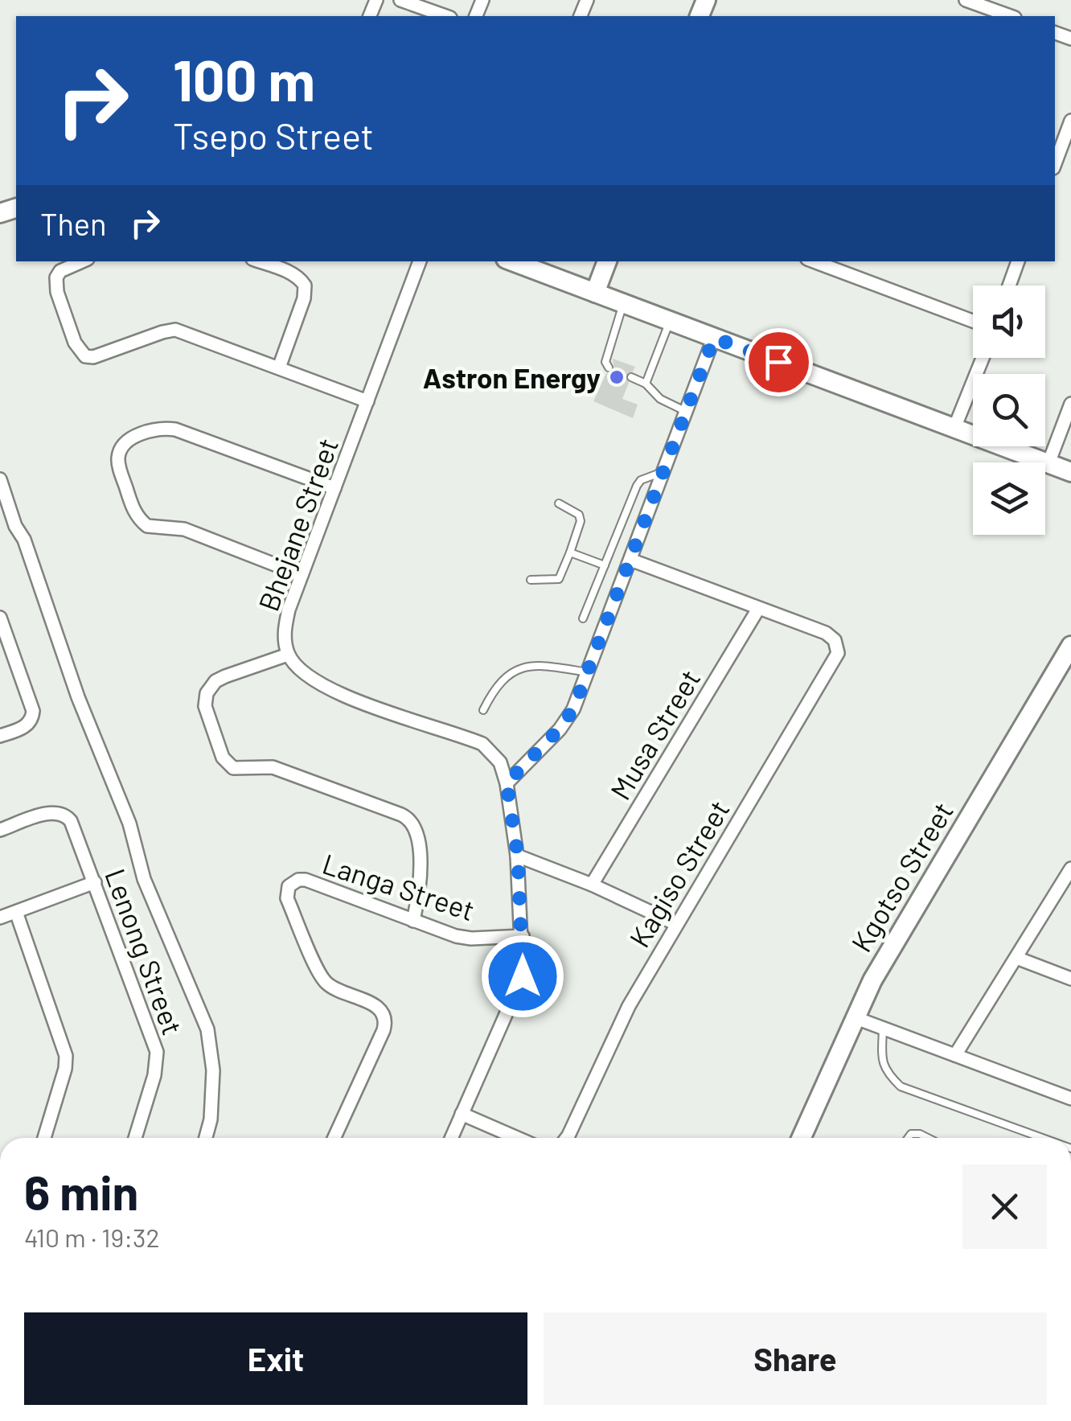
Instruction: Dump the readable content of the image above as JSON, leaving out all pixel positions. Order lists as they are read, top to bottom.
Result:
{
  "streets": {
    "street": [
      "Bhejane Street",
      "Musa Street",
      "Kagiso Street",
      "Kgotso Street",
      "Langa Street",
      "Lenong Street"
    ]
  },
  "crossings": [
    ["Bhejane Street", "Langa Street"],
    ["Musa Street", "Kagiso Street"]
  ],
  "places": ["Astron Energy"],
  "page": {
    "turn": ["100 m", "Tsepo Street"],
    "then": "Then",
    "heading": ["6 min", "410 m · 19:32"],
    "buttons": ["Exit", "Share"]
  }
}
